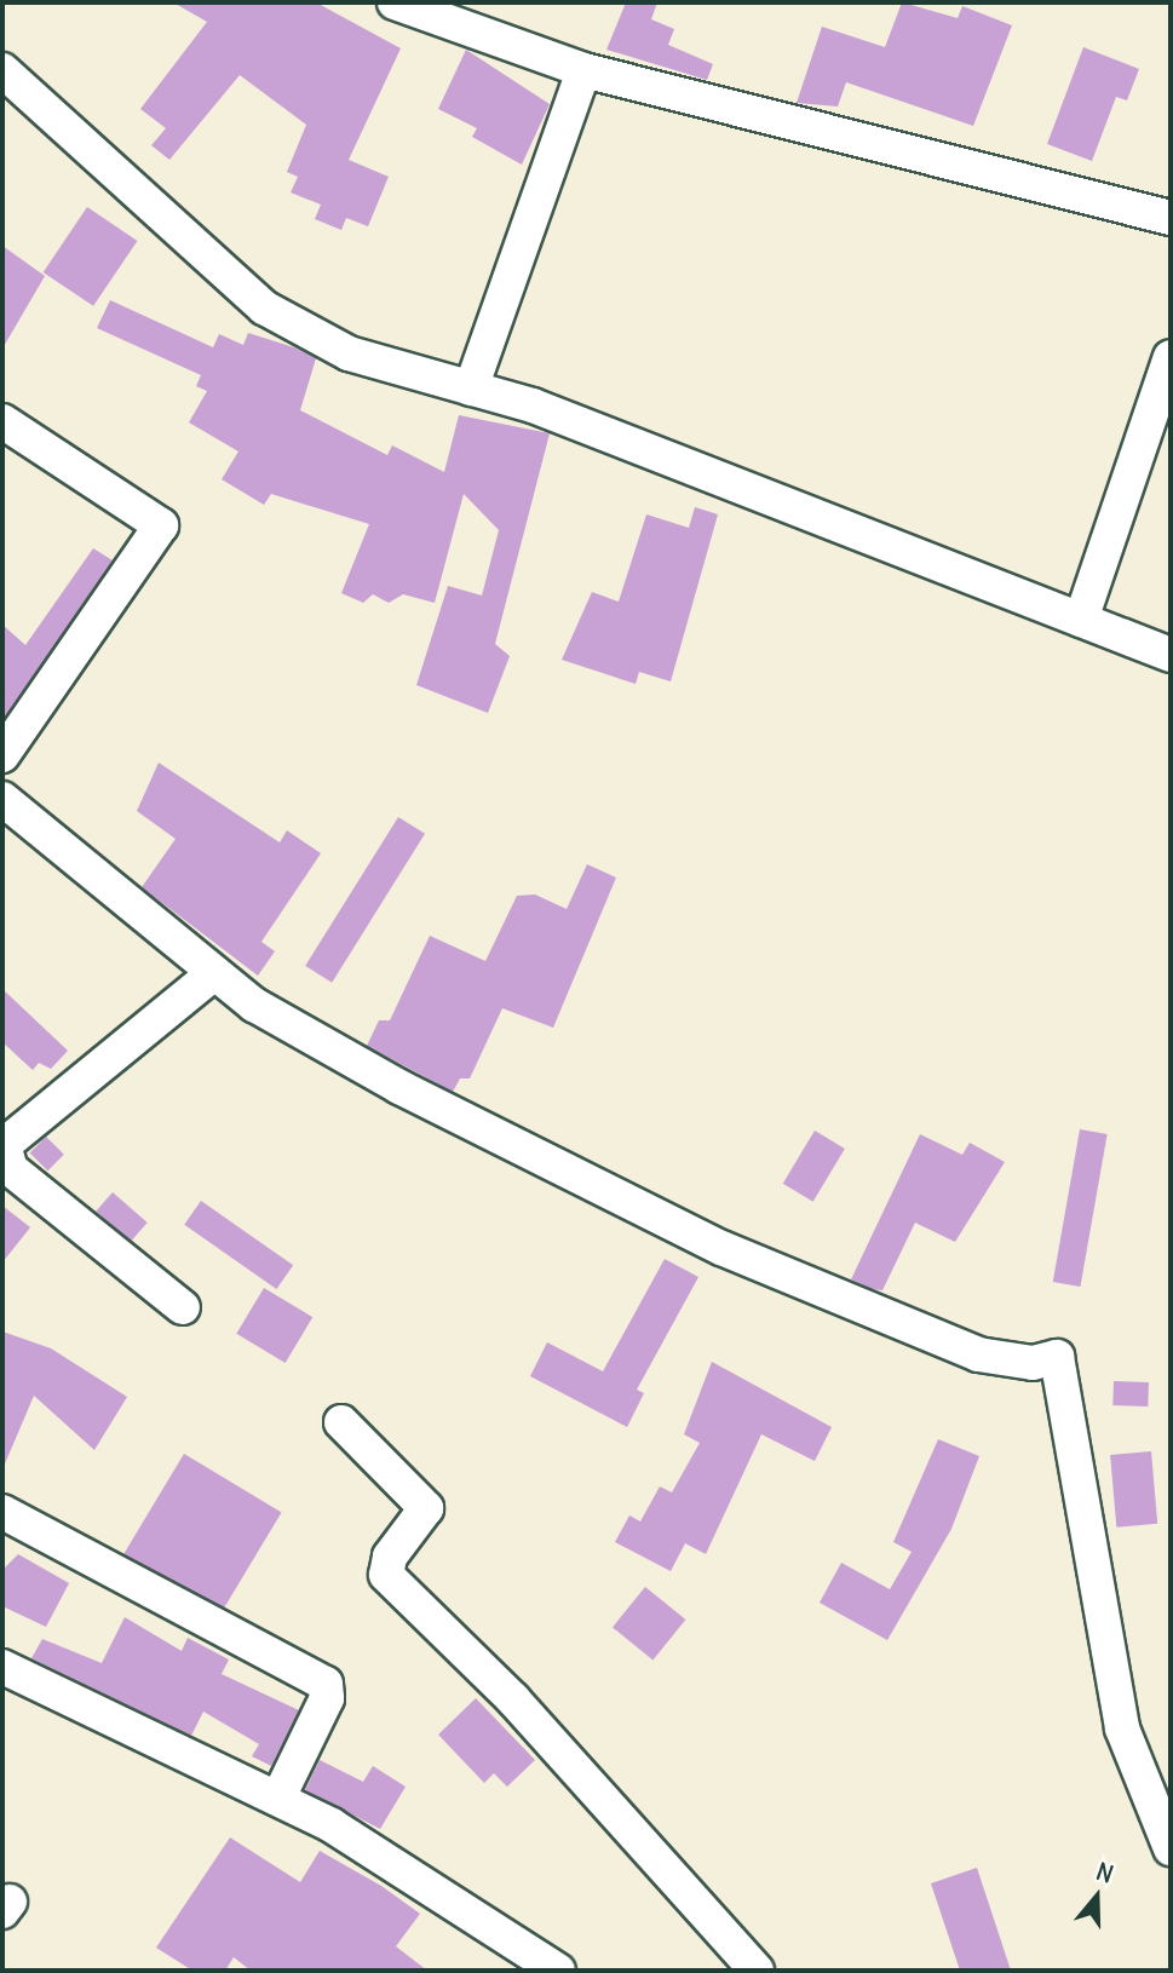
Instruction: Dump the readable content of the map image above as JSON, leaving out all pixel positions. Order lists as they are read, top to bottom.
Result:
{
  "north": "top"
}
